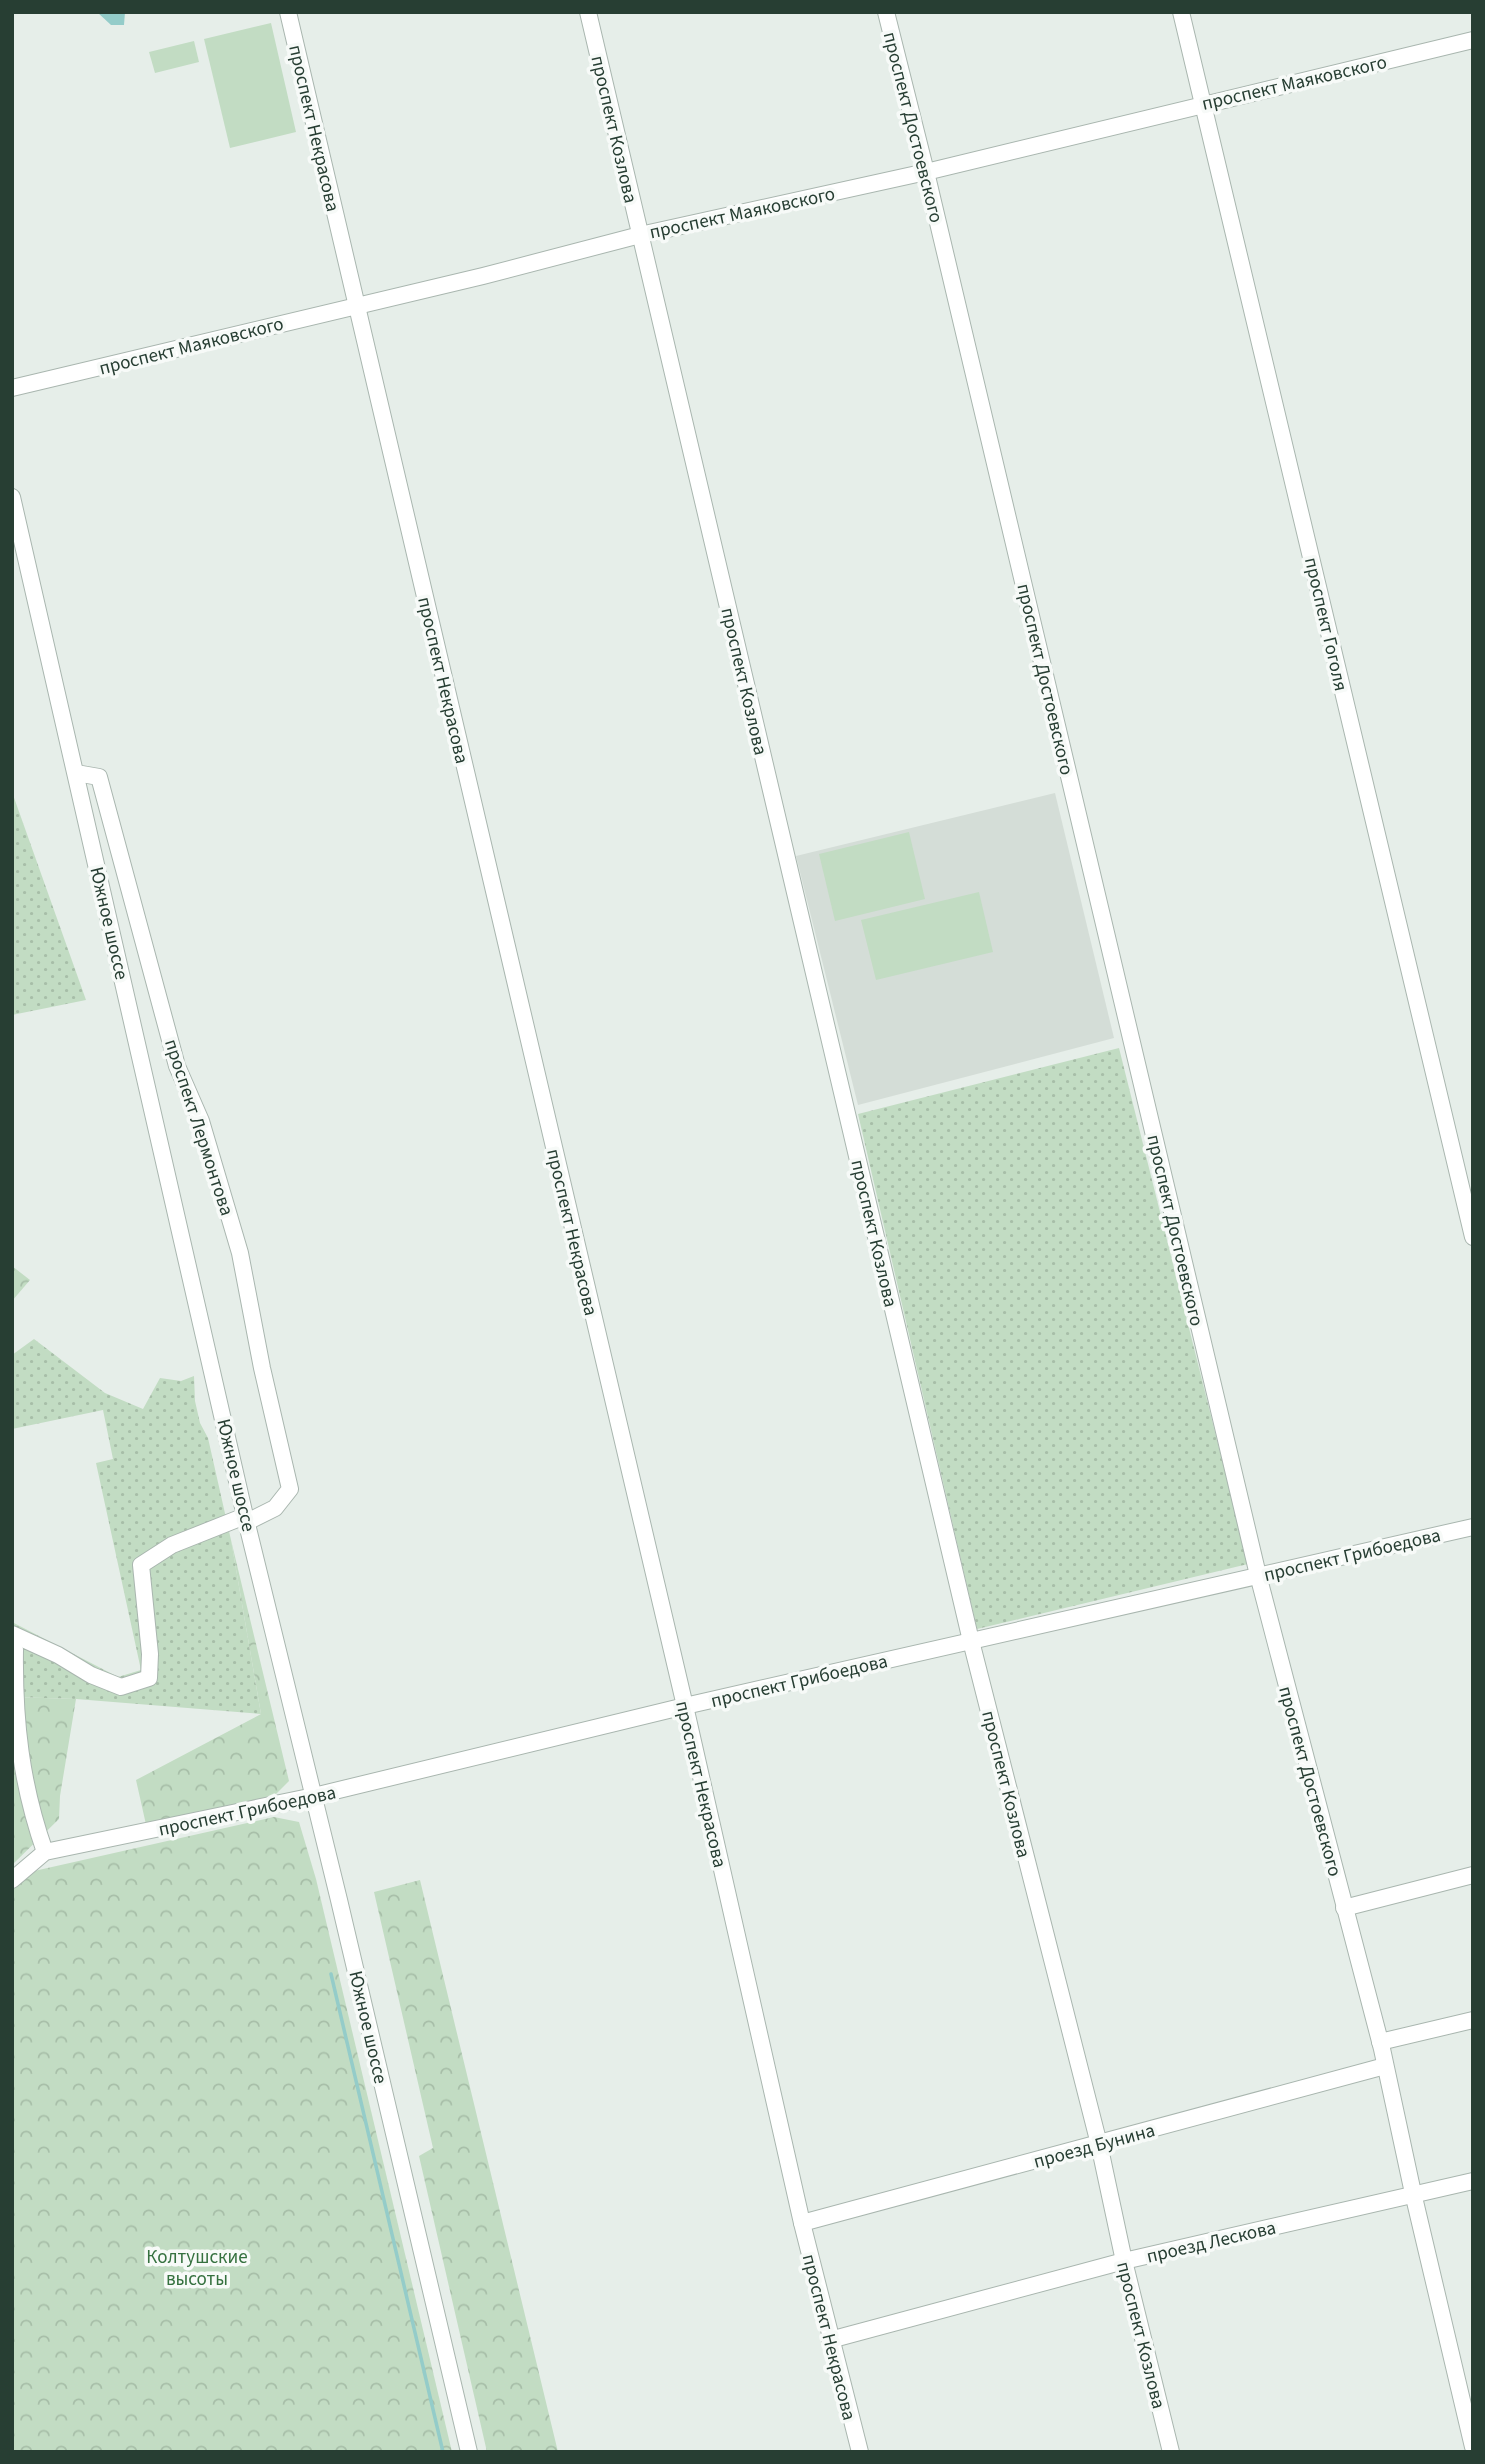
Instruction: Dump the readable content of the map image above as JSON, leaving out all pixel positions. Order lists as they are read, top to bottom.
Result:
{
  "streets": {
    "street": [
      "проспект Маяковского",
      "проспект Достоевского",
      "проспект Некрасова",
      "проспект Козлова",
      "проспект Гоголя",
      "Южное шоссе",
      "проспект Лермонтова",
      "проспект Грибоедова",
      "проезд Бунина",
      "проезд Лескова"
    ]
  },
  "crossings": [
    ["проспект Маяковского", "проспект Достоевского"],
    ["проспект Маяковского", "проспект Некрасова"],
    ["проспект Маяковского", "проспект Козлова"],
    ["проспект Маяковского", "проспект Гоголя"],
    ["проспект Достоевского", "проспект Грибоедова"],
    ["проспект Достоевского", "проезд Бунина"],
    ["проспект Достоевского", "проезд Лескова"],
    ["проспект Некрасова", "проспект Грибоедова"],
    ["проспект Некрасова", "проезд Бунина"],
    ["проспект Некрасова", "проезд Лескова"],
    ["проспект Козлова", "проспект Грибоедова"],
    ["проспект Козлова", "проезд Бунина"],
    ["проспект Козлова", "проезд Лескова"],
    ["Южное шоссе", "проспект Лермонтова"],
    ["Южное шоссе", "проспект Грибоедова"]
  ],
  "parks": ["Колтушские высоты"]
}
